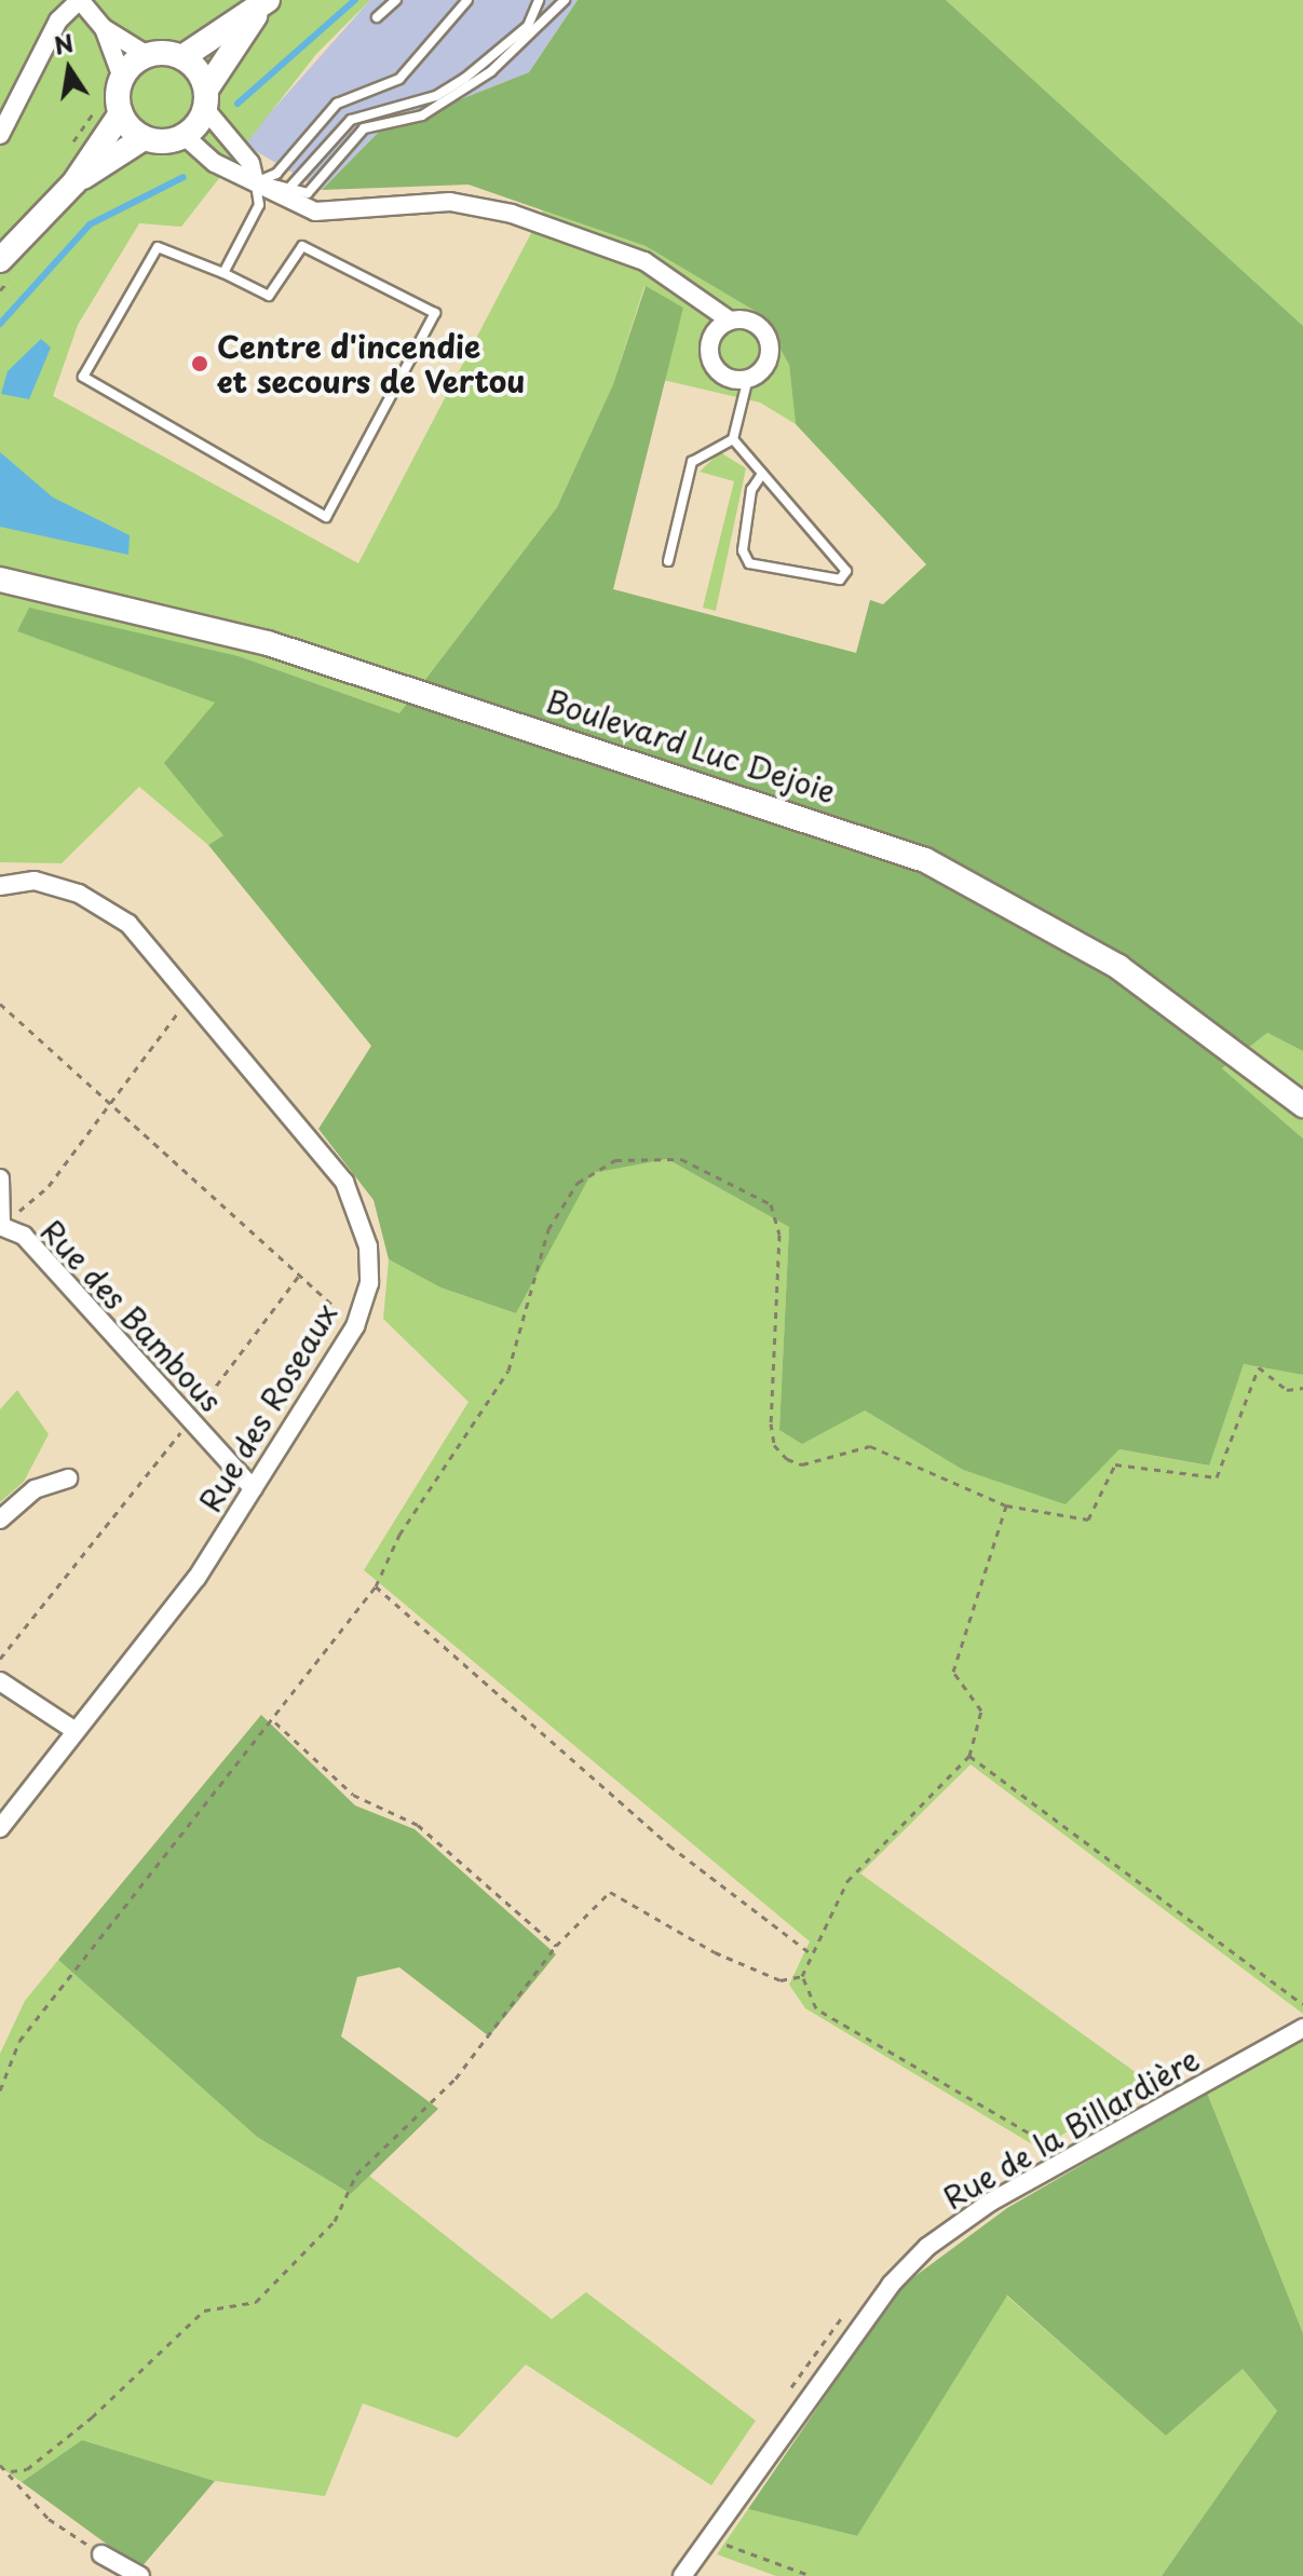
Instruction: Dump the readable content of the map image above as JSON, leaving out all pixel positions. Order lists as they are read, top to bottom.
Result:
{
  "streets": {
    "main road": ["Boulevard Luc Dejoie"],
    "street": ["Rue des Bambous", "Rue des Roseaux", "Rue de la Billardière"]
  },
  "crossings": [
    ["Rue des Bambous", "Rue des Roseaux"]
  ],
  "places": ["Centre d'incendie et secours de Vertou"],
  "north": "top"
}
